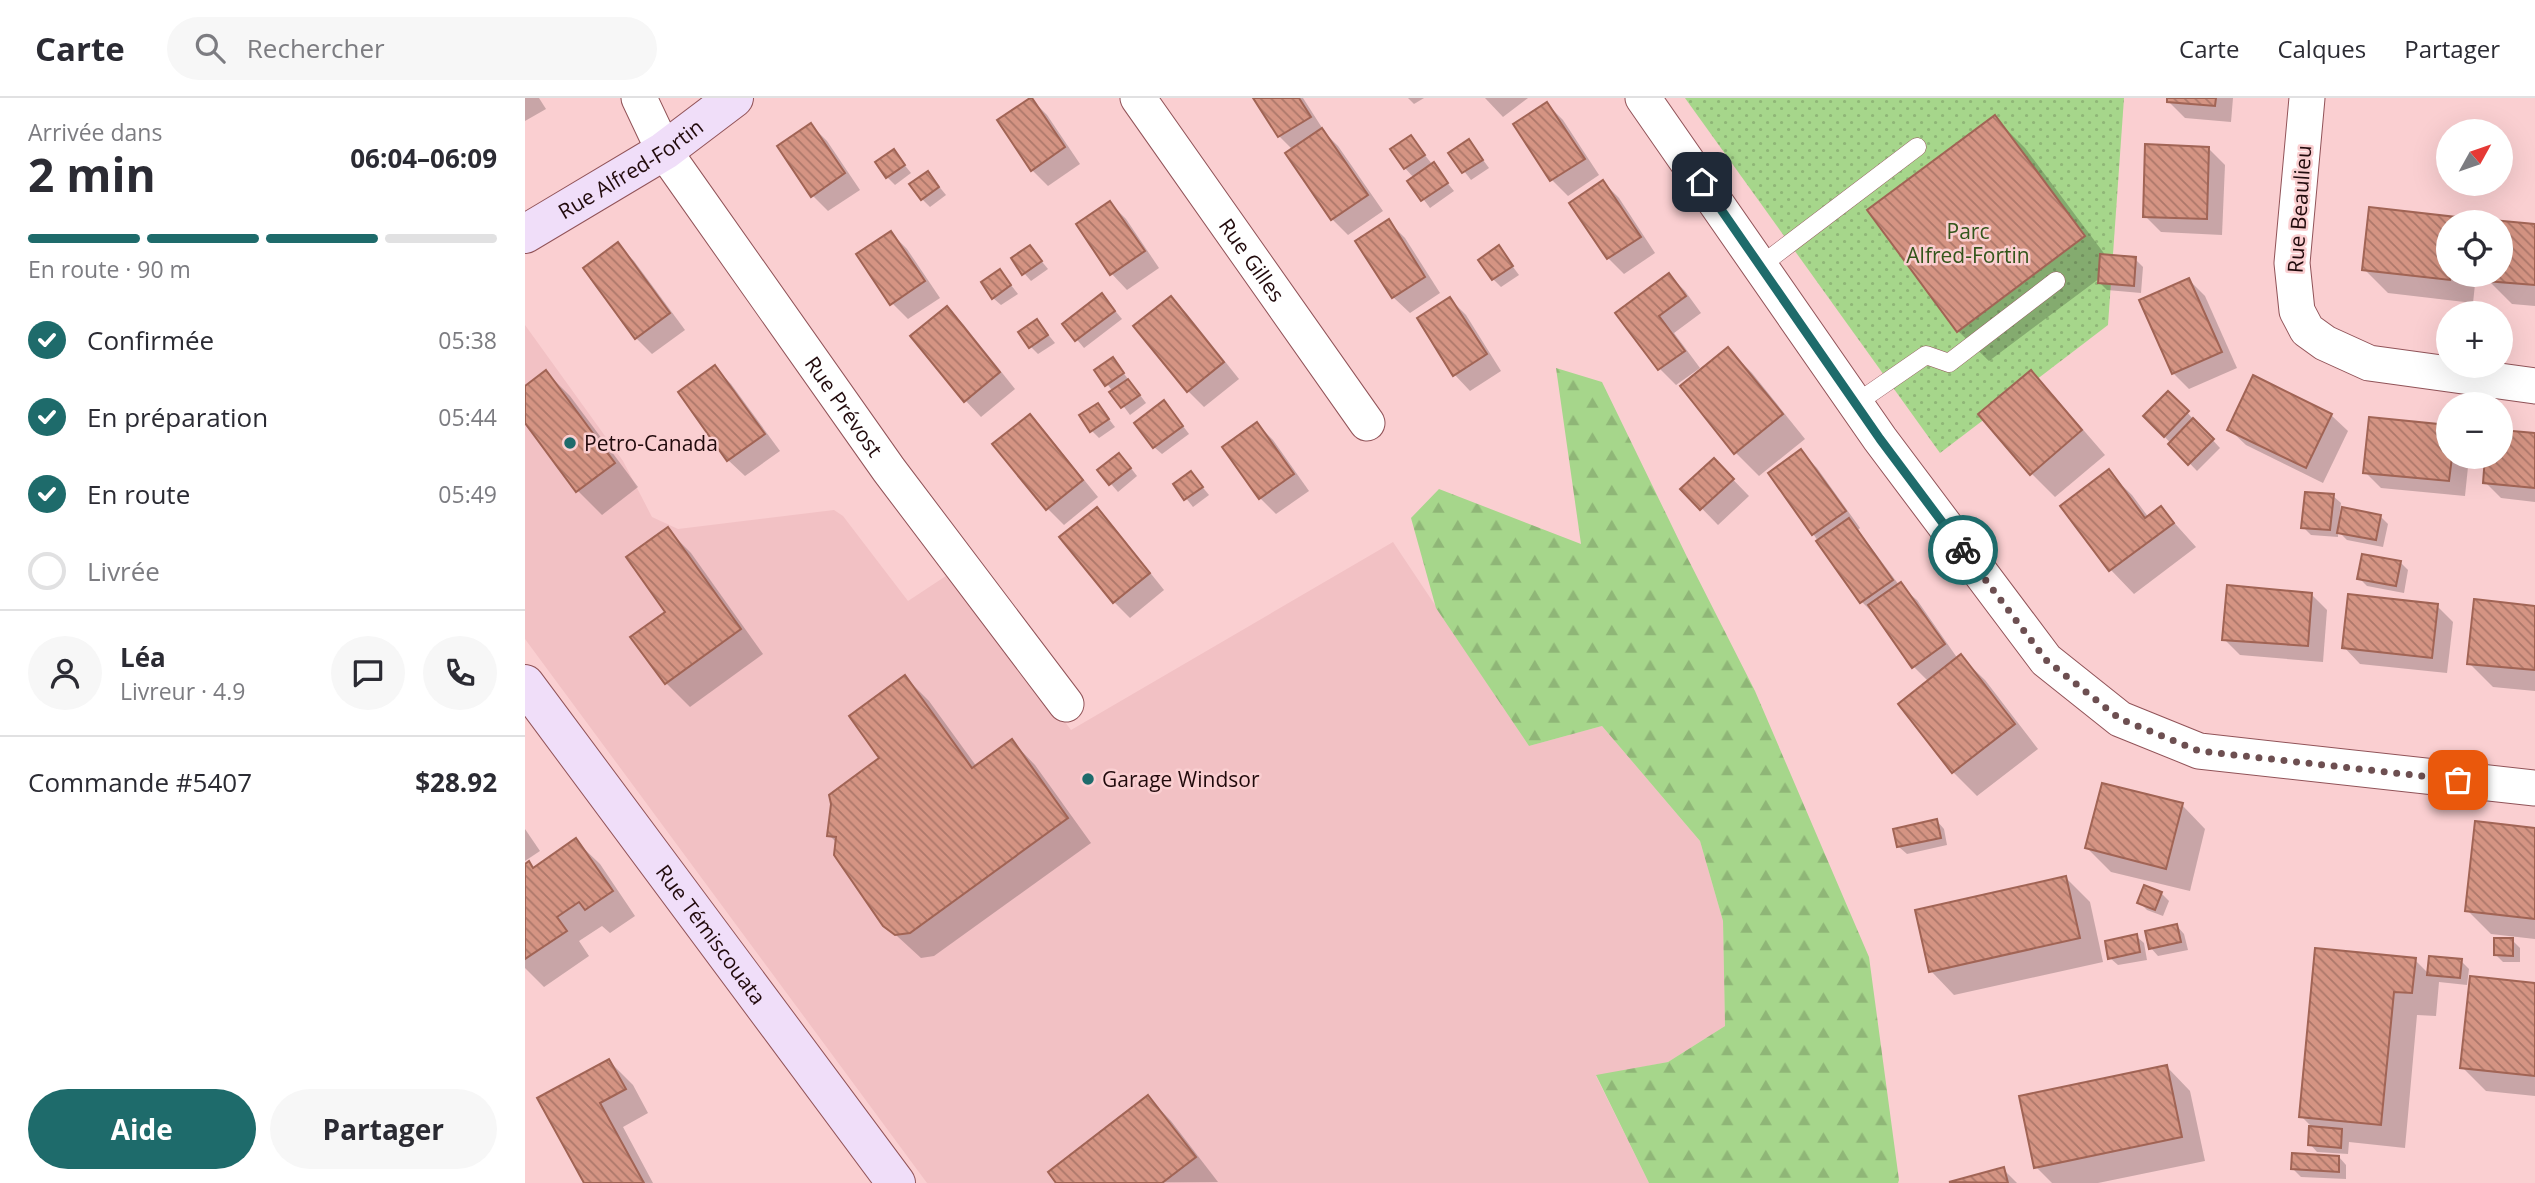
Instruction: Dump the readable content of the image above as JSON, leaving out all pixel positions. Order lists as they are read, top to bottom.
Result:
{
  "streets": {
    "main road": ["Rue Alfred-Fortin", "Rue Témiscouata"],
    "street": ["Rue Beaulieu", "Rue Gilles", "Rue Prévost"]
  },
  "crossings": [
    ["Rue Alfred-Fortin", "Rue Prévost"]
  ],
  "parks": ["Parc Alfred-Fortin"],
  "places": ["Petro-Canada", "Garage Windsor"],
  "north": "top right",
  "page": {
    "header": "Carte",
    "search": "Rechercher",
    "nav": ["Carte", "Calques", "Partager"],
    "heading": ["2 min", "Arrivée dans", "06:04–06:09"],
    "panel": [
      "Léa",
      "Livreur · 4.9",
      "Commande #5407",
      "$28.92"
    ],
    "map_buttons": ["+", "−"],
    "bar": "En route · 90 m",
    "list": [
      ["Confirmée", "05:38"],
      ["En préparation", "05:44"],
      ["En route", "05:49"],
      "Livrée"
    ],
    "buttons": ["Aide", "Partager"]
  }
}
